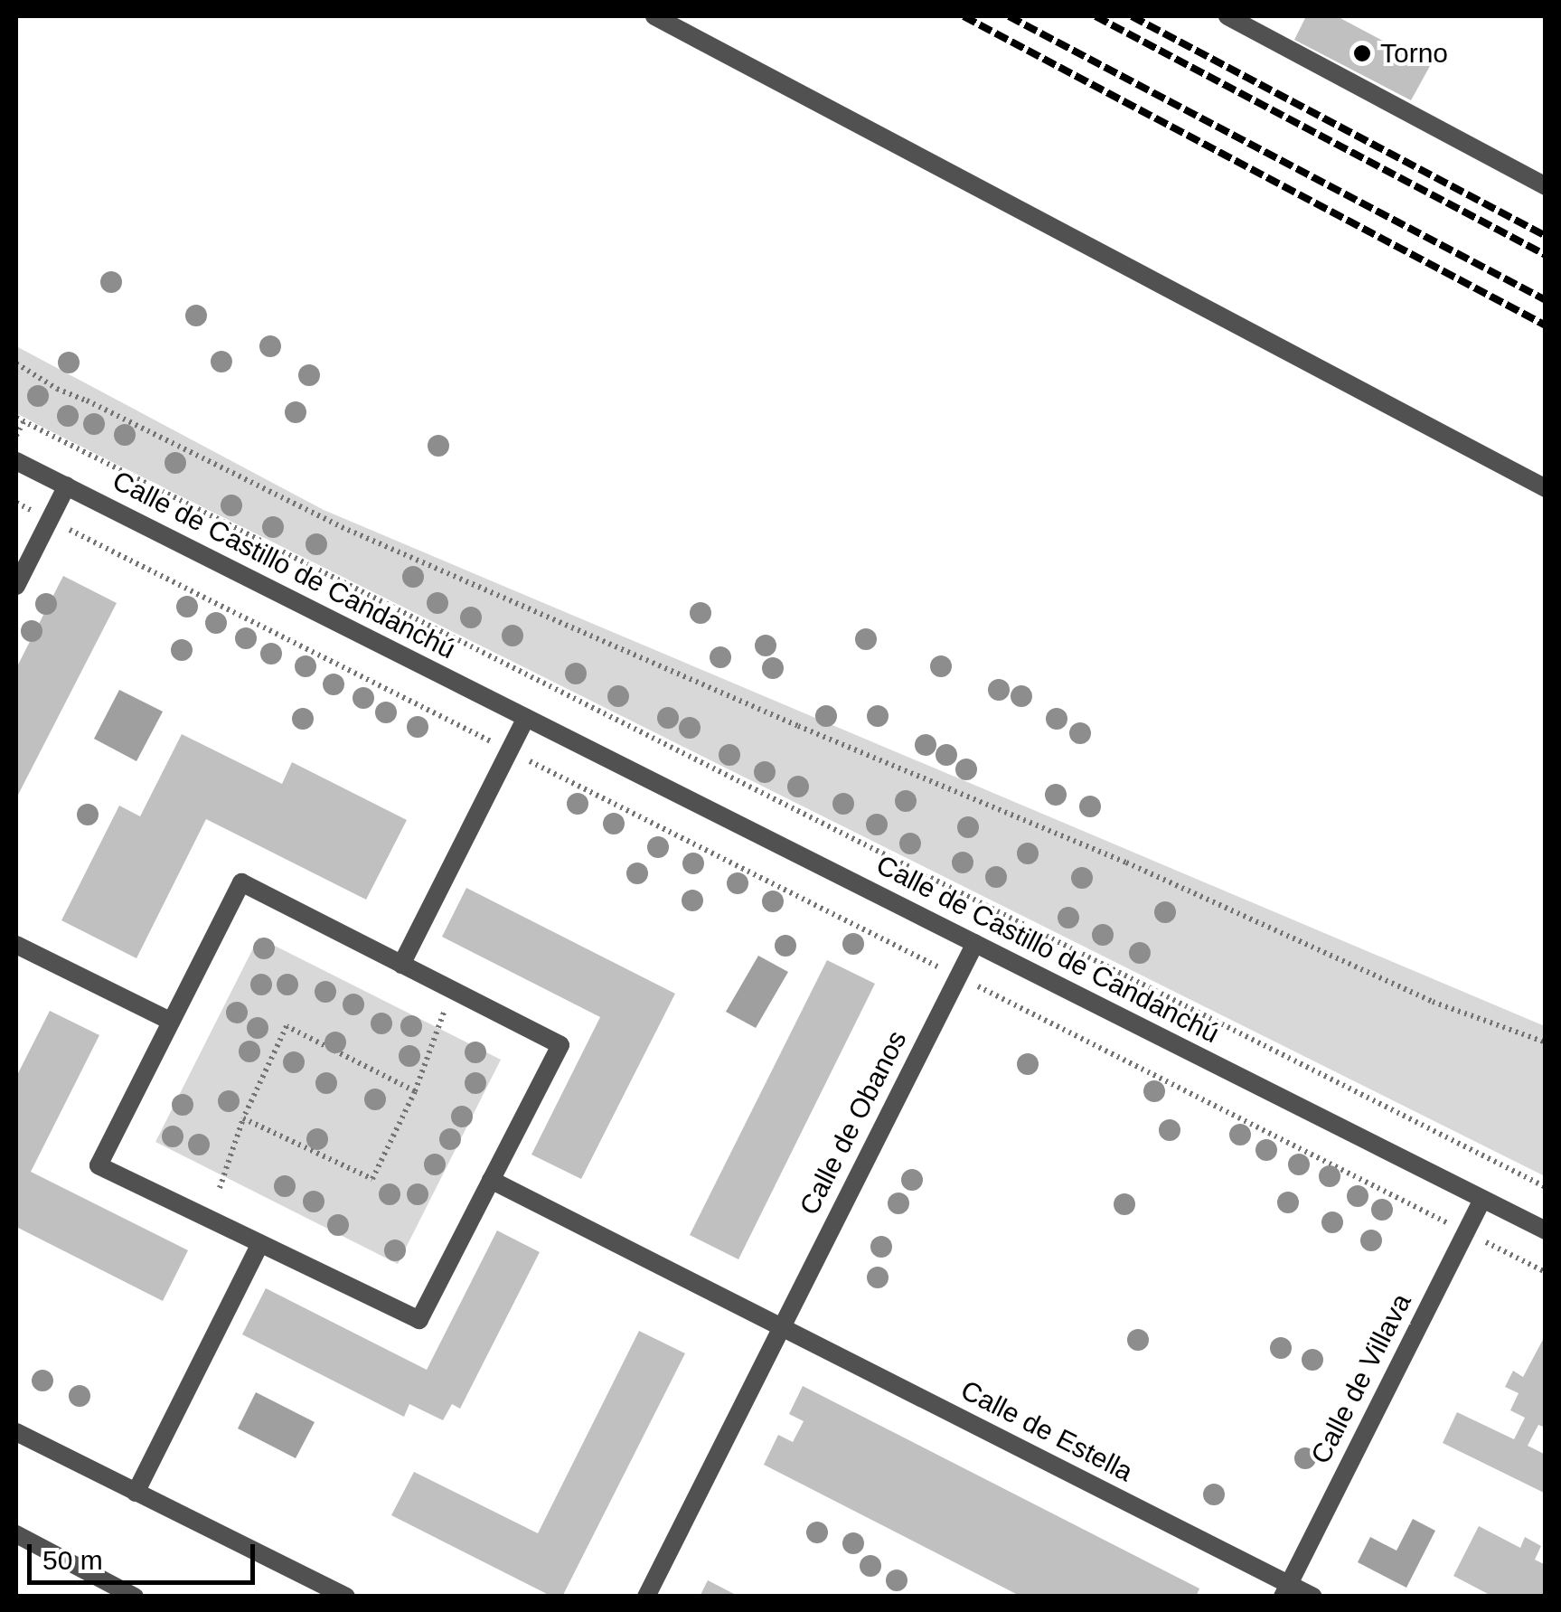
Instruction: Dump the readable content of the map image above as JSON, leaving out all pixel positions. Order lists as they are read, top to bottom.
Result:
{
  "streets": {
    "street": [
      "Calle de Castillo de Candanchú",
      "Calle de Obanos",
      "Calle de Villava",
      "Calle de Estella"
    ]
  },
  "crossings": [
    ["Calle de Castillo de Candanchú", "Calle de Obanos"],
    ["Calle de Castillo de Candanchú", "Calle de Villava"],
    ["Calle de Obanos", "Calle de Estella"],
    ["Calle de Villava", "Calle de Estella"]
  ],
  "places": ["Torno"],
  "scale_bar": "50 m"
}
